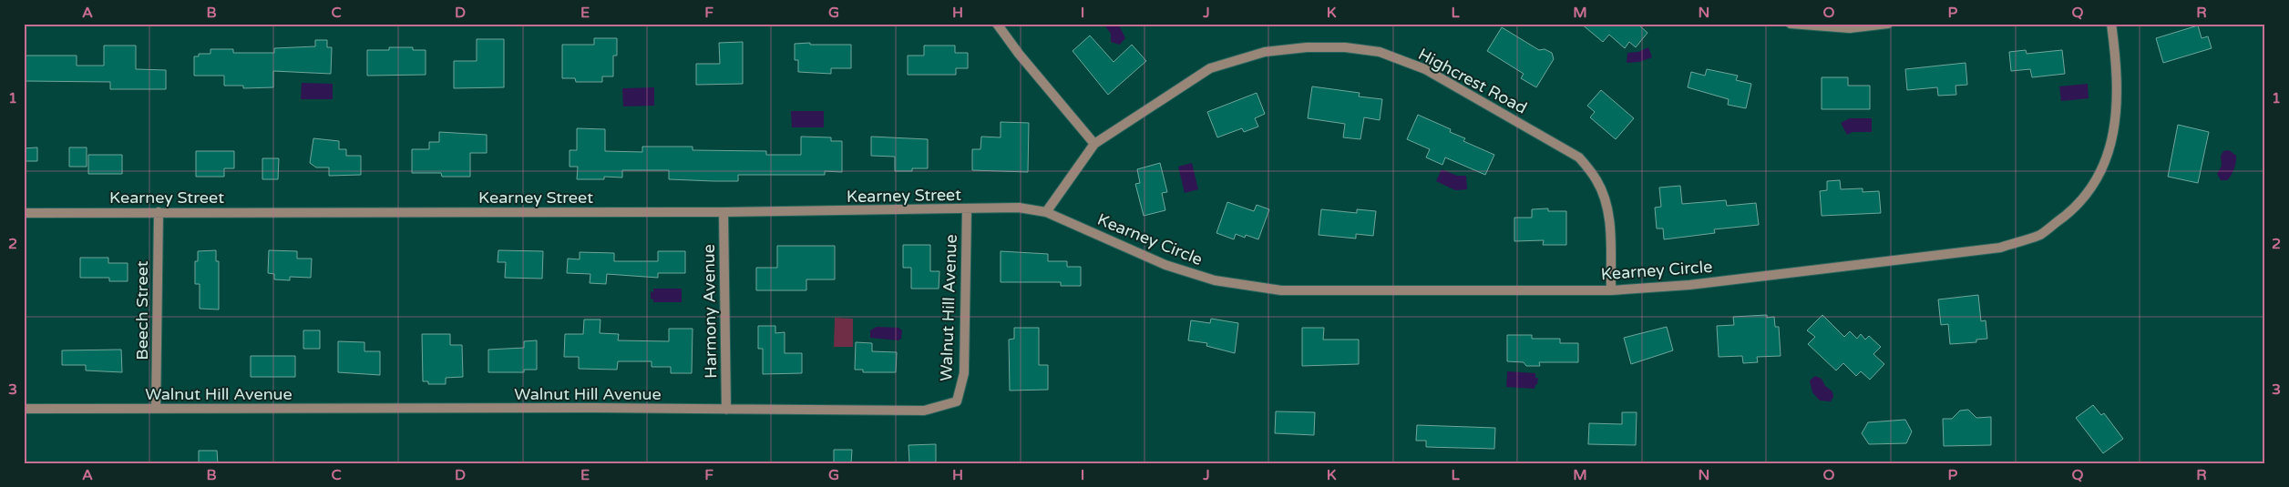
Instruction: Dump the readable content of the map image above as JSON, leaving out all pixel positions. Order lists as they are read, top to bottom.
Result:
{
  "streets": {
    "street": [
      "Highcrest Road",
      "Kearney Street",
      "Kearney Circle",
      "Walnut Hill Avenue",
      "Beech Street",
      "Harmony Avenue"
    ]
  },
  "crossings": [
    ["Highcrest Road", "Kearney Street"],
    ["Highcrest Road", "Kearney Circle"],
    ["Kearney Street", "Kearney Circle"],
    ["Kearney Street", "Walnut Hill Avenue"],
    ["Kearney Street", "Beech Street"],
    ["Kearney Street", "Harmony Avenue"],
    ["Walnut Hill Avenue", "Beech Street"],
    ["Walnut Hill Avenue", "Harmony Avenue"]
  ],
  "grid": {
    "columns": [
      "A",
      "B",
      "C",
      "D",
      "E",
      "F",
      "G",
      "H",
      "I",
      "J",
      "K",
      "L",
      "M",
      "N",
      "O",
      "P",
      "Q",
      "R"
    ],
    "rows": ["1", "2", "3"]
  }
}
